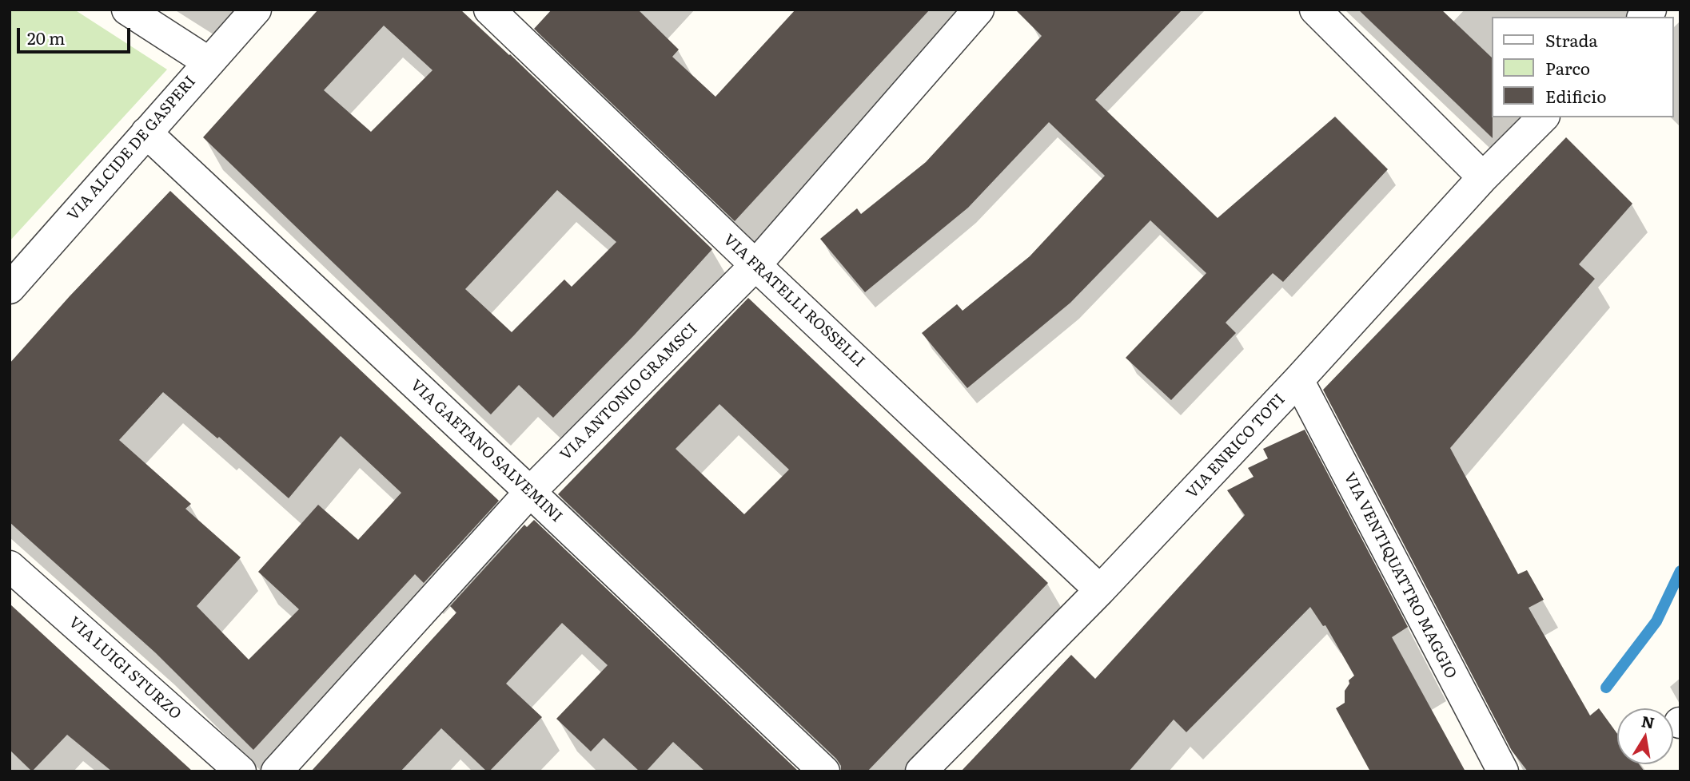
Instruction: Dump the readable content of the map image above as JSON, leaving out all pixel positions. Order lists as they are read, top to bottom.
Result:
{
  "streets": {
    "street": [
      "VIA ALCIDE DE GASPERI",
      "VIA FRATELLI ROSSELLI",
      "VIA ANTONIO GRAMSCI",
      "VIA ENRICO TOTI",
      "VIA GAETANO SALVEMINI",
      "VIA VENTIQUATTRO MAGGIO",
      "VIA LUIGI STURZO"
    ]
  },
  "crossings": [
    ["VIA ALCIDE DE GASPERI", "VIA GAETANO SALVEMINI"],
    ["VIA FRATELLI ROSSELLI", "VIA ANTONIO GRAMSCI"],
    ["VIA FRATELLI ROSSELLI", "VIA ENRICO TOTI"],
    ["VIA ANTONIO GRAMSCI", "VIA GAETANO SALVEMINI"],
    ["VIA ENRICO TOTI", "VIA VENTIQUATTRO MAGGIO"]
  ],
  "legend": ["Strada", "Parco", "Edificio"],
  "scale_bar": "20 m",
  "north": "top"
}
